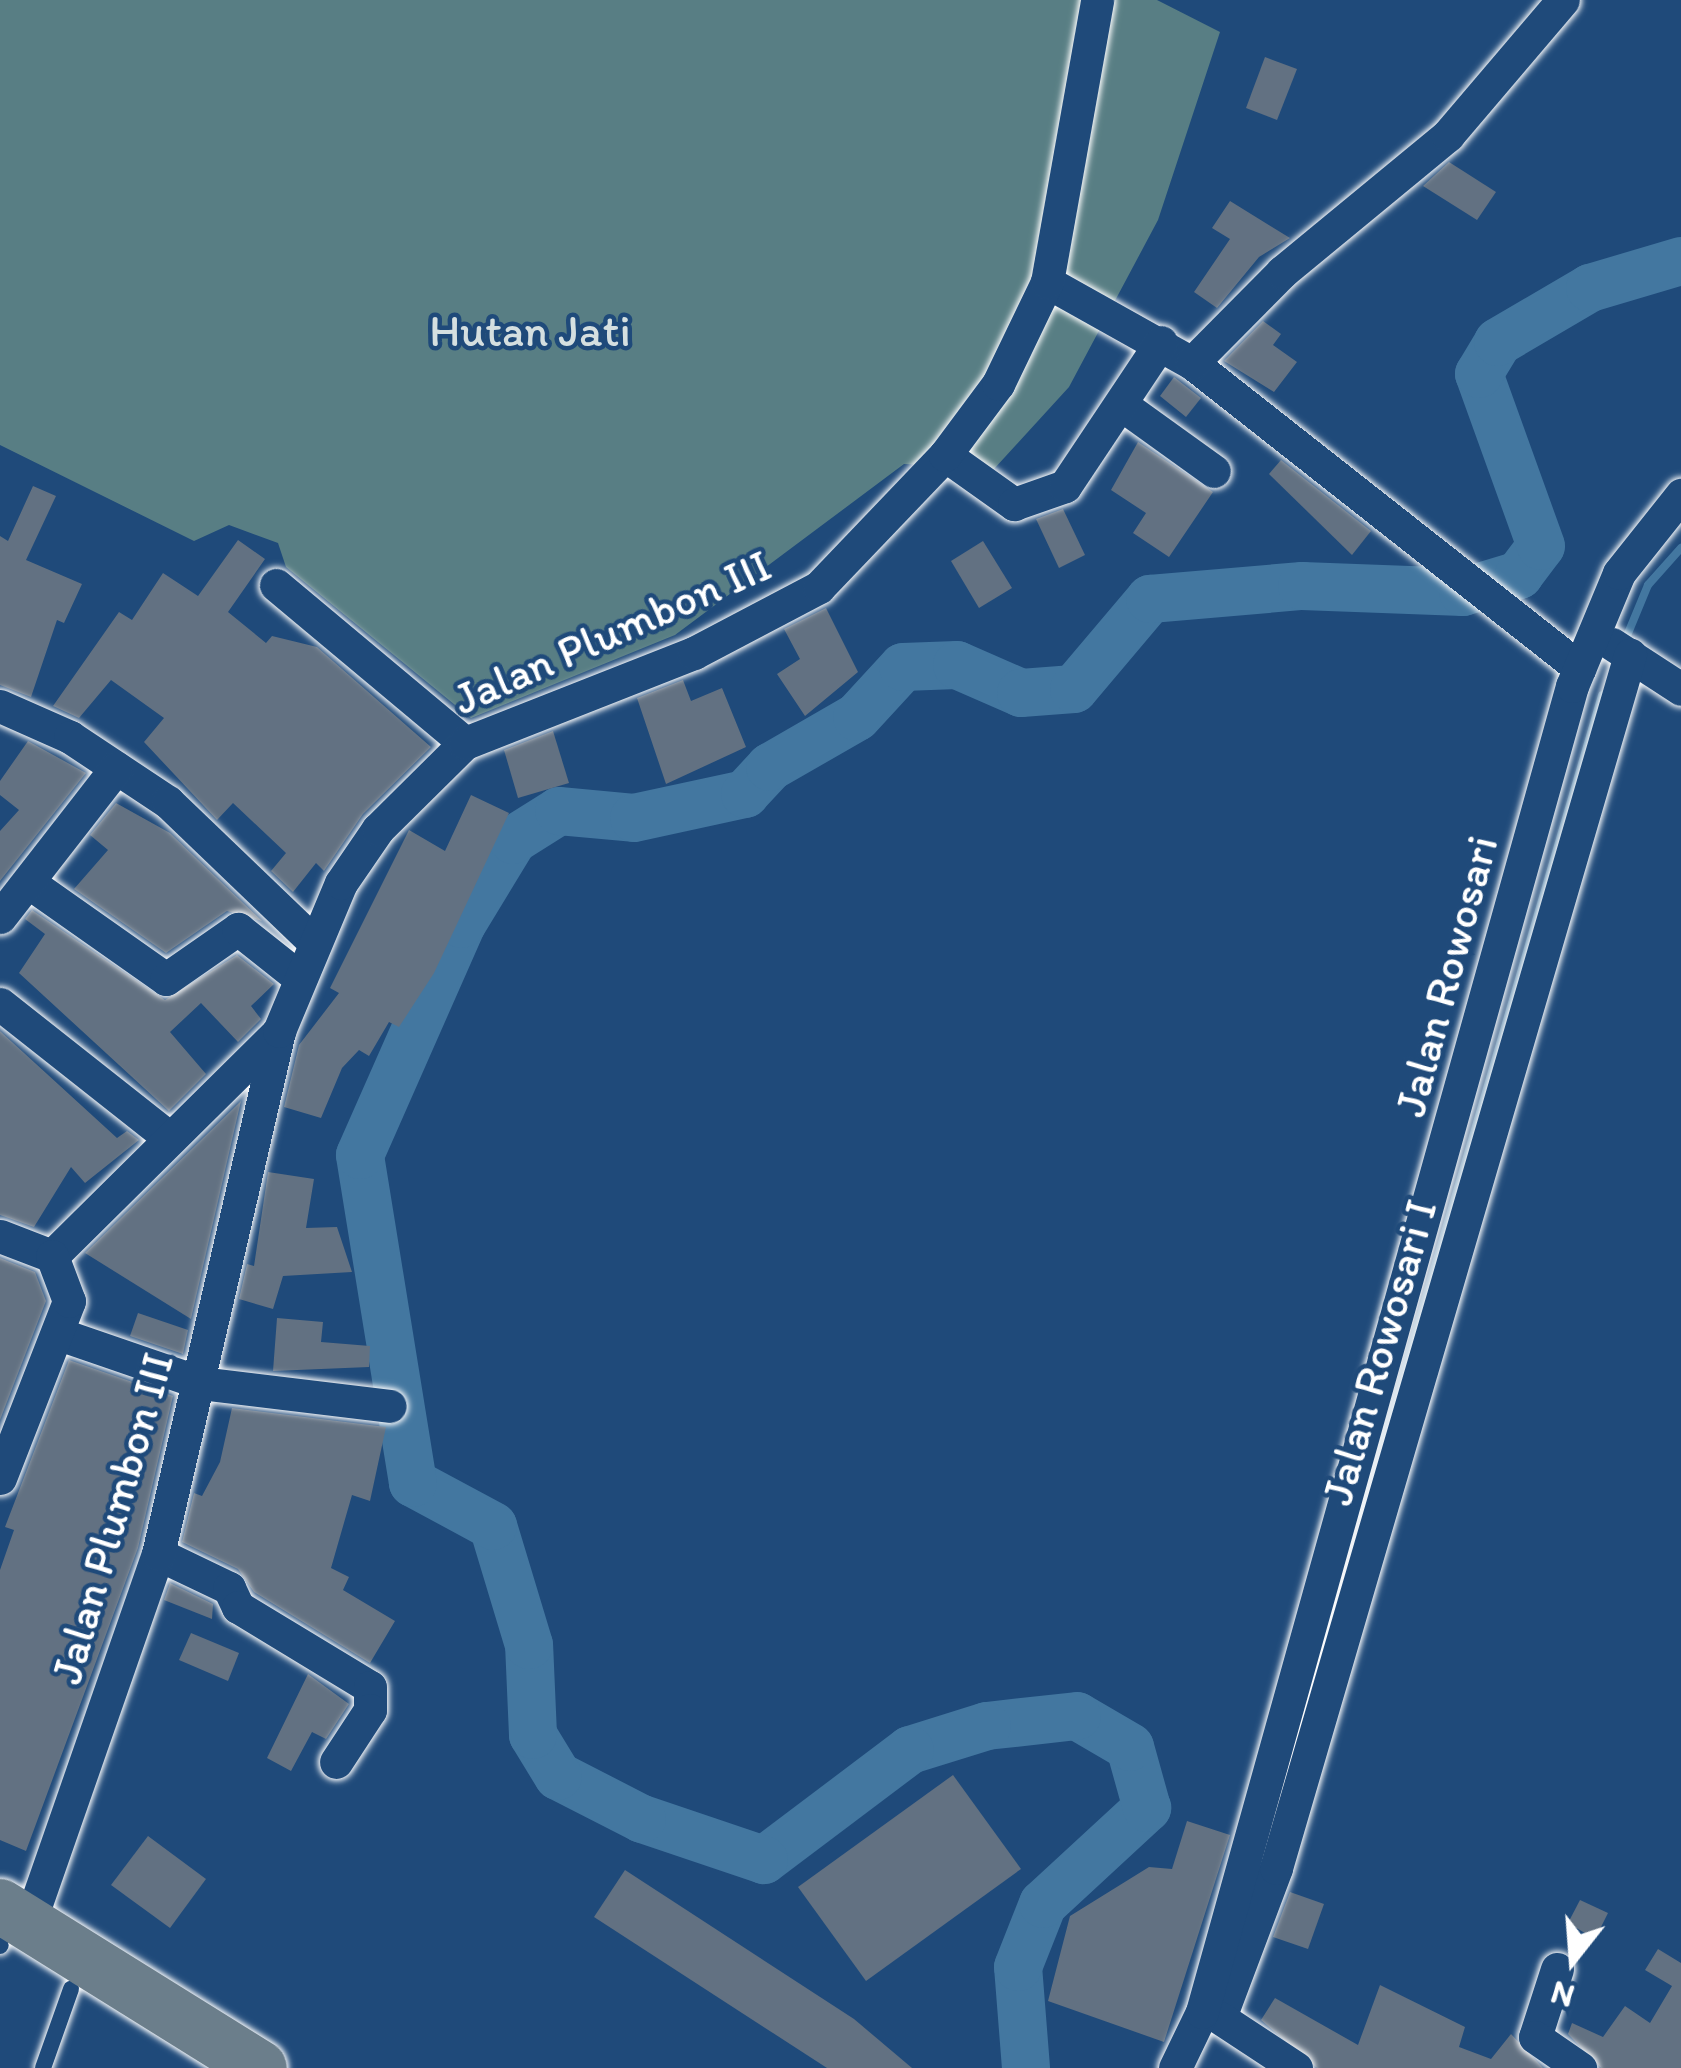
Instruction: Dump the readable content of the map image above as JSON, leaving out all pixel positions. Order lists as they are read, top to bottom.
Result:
{
  "streets": {
    "street": ["Jalan Plumbon III", "Jalan Rowosari", "Jalan Rowosari I"]
  },
  "crossings": [
    ["Jalan Rowosari", "Jalan Rowosari I"]
  ],
  "parks": ["Hutan Jati"],
  "north": "bottom"
}
